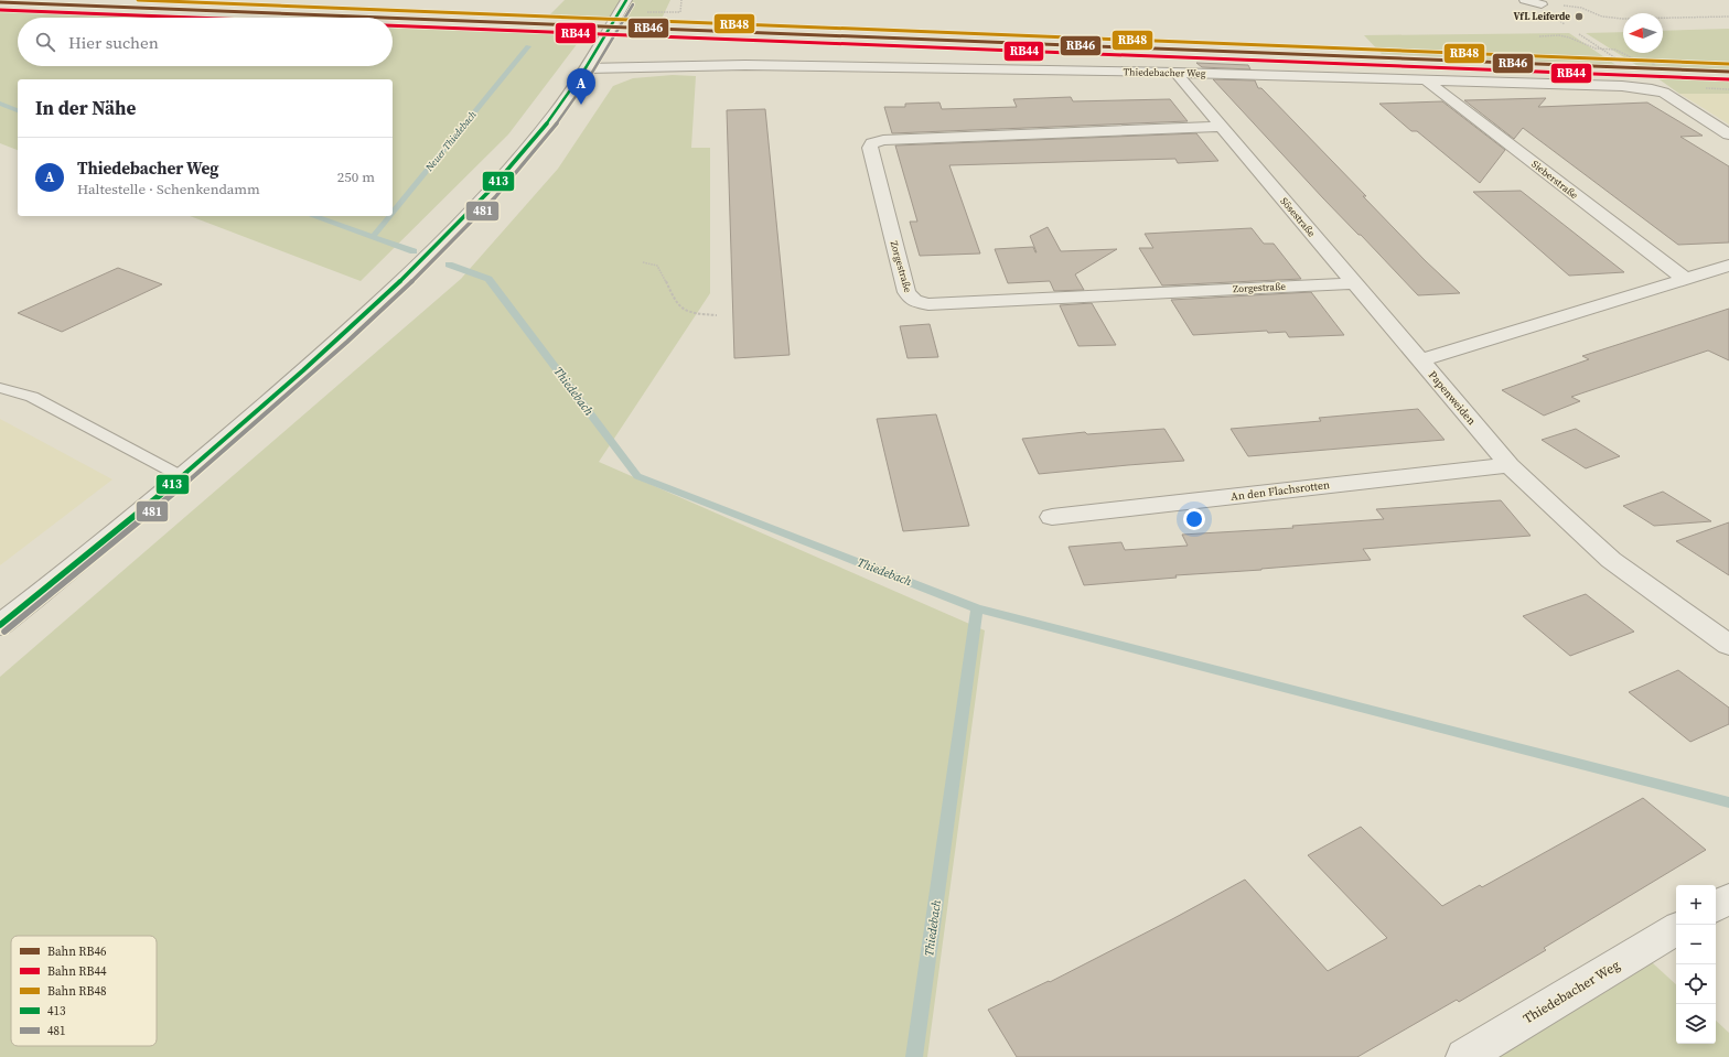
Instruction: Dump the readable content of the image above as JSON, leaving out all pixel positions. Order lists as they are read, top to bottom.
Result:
{
  "streets": {
    "street": [
      "Thiedebacher Weg",
      "Sieberstraße",
      "Sösestraße",
      "Zorgestraße",
      "Papenweiden",
      "An den Flachsrotten"
    ]
  },
  "crossings": [
    ["Thiedebacher Weg", "Sieberstraße"],
    ["Thiedebacher Weg", "Sösestraße"],
    ["Sieberstraße", "Papenweiden"],
    ["Sösestraße", "Zorgestraße"],
    ["Sösestraße", "Papenweiden"],
    ["Papenweiden", "An den Flachsrotten"]
  ],
  "water": ["Neuer Thiedebach", "Thiedebach"],
  "places": ["VfL Leiferde"],
  "lines": [
    "rail line RB48",
    "transit line 413",
    "rail line RB46",
    "transit line 481",
    "rail line RB44"
  ],
  "legend": [
    "Bahn RB46",
    "Bahn RB44",
    "Bahn RB48",
    "413",
    "481"
  ],
  "north": "left",
  "page": {
    "search": "Hier suchen",
    "pins": "A",
    "heading": "In der Nähe",
    "list": [
      {
        "mark": "A",
        "name": "Thiedebacher Weg",
        "note": "Haltestelle · Schenkendamm",
        "value": "250 m"
      }
    ],
    "map_buttons": ["+", "−"]
  }
}
